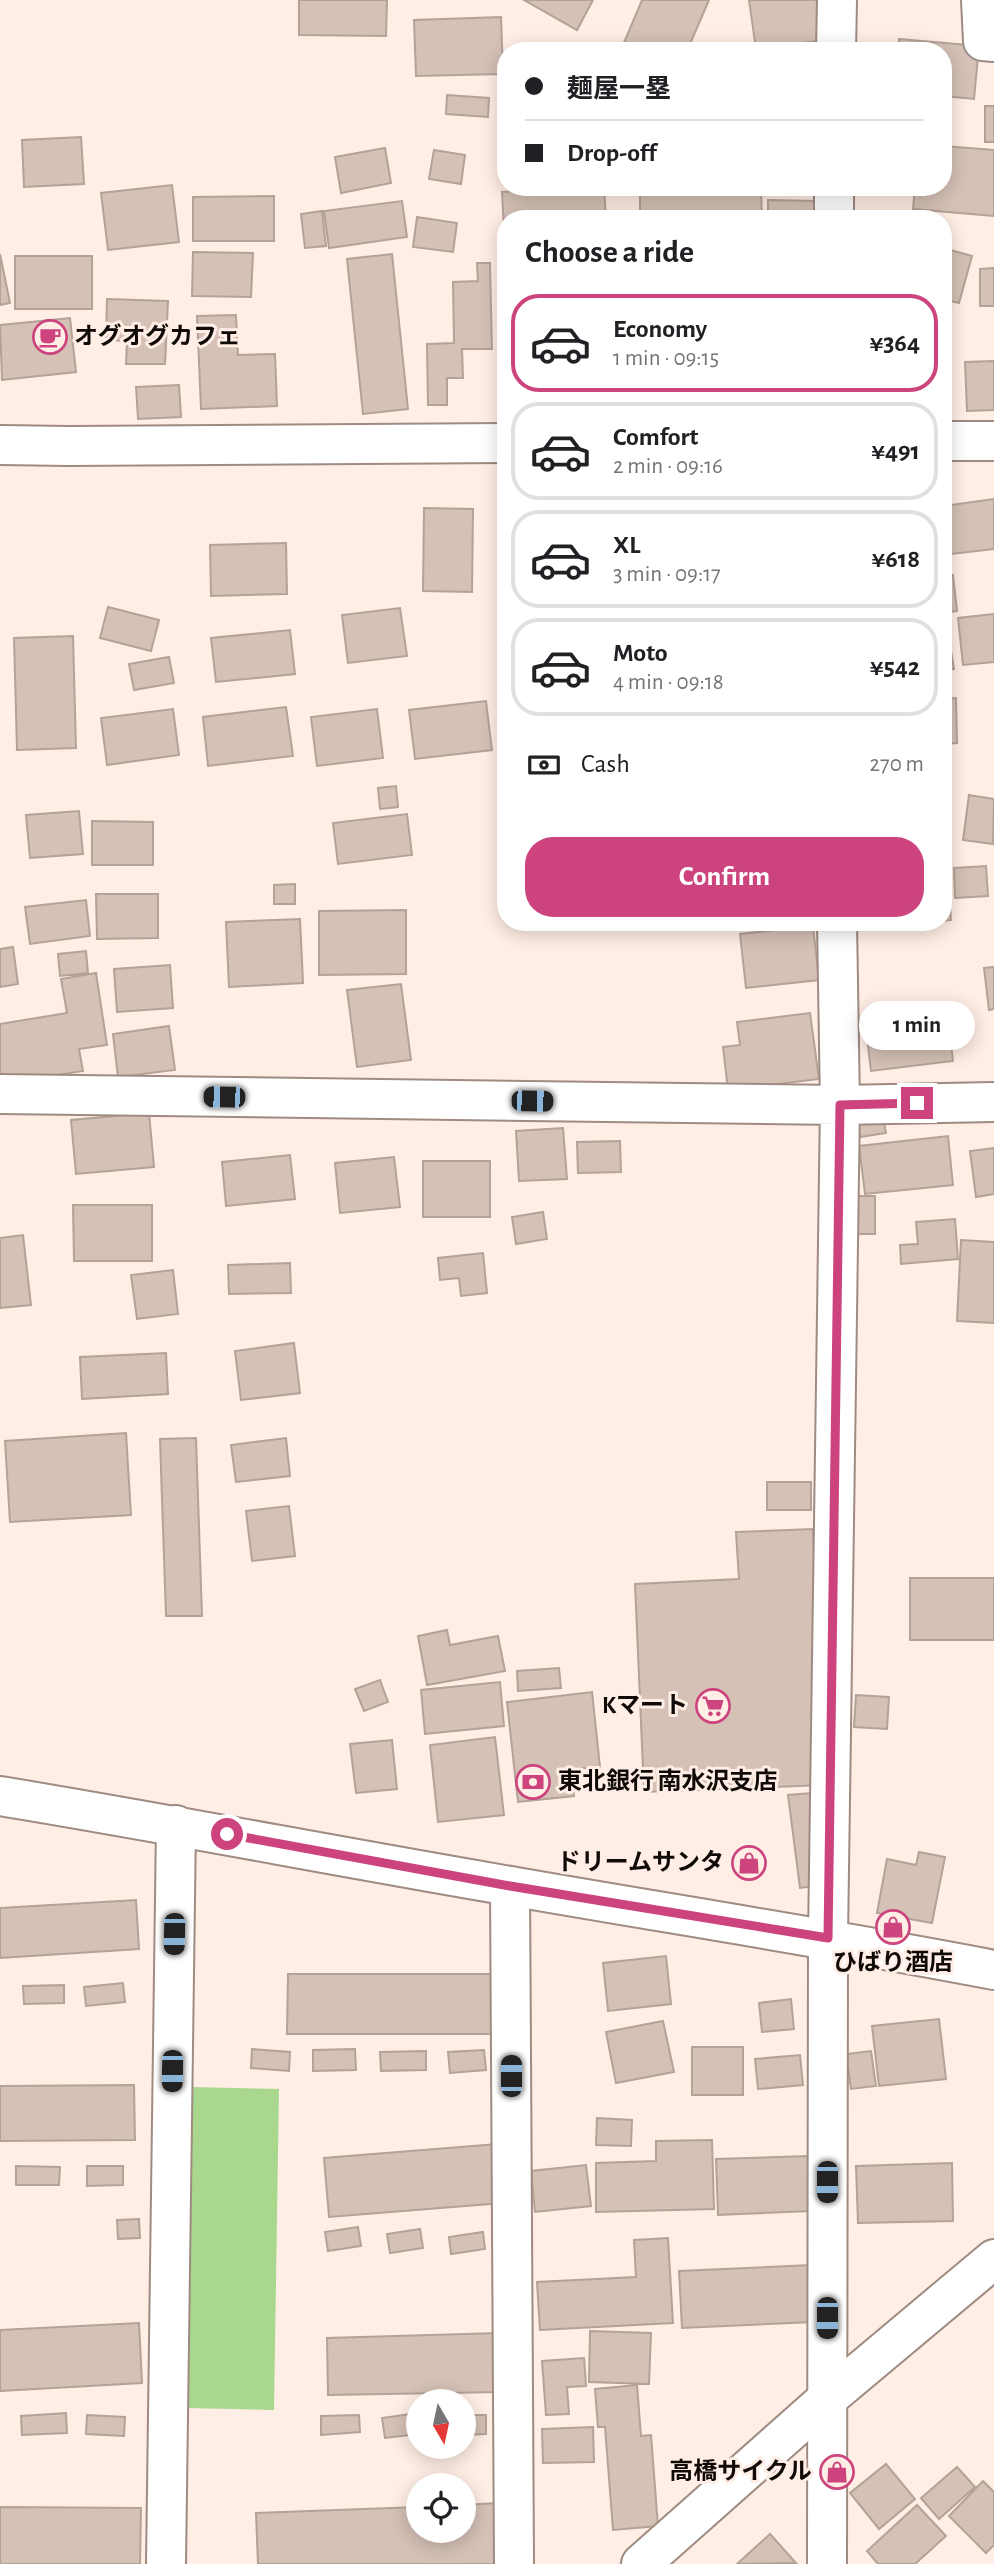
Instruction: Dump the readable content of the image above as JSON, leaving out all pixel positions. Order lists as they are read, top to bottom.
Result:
{
  "places": {
    "cafe": ["オグオグカフェ"],
    "supermarket": ["Kマート"],
    "bank": ["東北銀行 南水沢支店"],
    "shop": ["ドリームサンタ", "ひばり酒店", "高橋サイクル"]
  },
  "north": "bottom",
  "page": {
    "banner": ["麺屋一塁", "Drop-off"],
    "heading": "Choose a ride",
    "list": [
      {
        "name": "Economy",
        "note": "1 min · 09:15",
        "value": "¥364"
      },
      {
        "name": "Comfort",
        "note": "2 min · 09:16",
        "value": "¥491"
      },
      {
        "name": "XL",
        "note": "3 min · 09:17",
        "value": "¥618"
      },
      {
        "name": "Moto",
        "note": "4 min · 09:18",
        "value": "¥542"
      }
    ],
    "pay": ["Cash", "270 m"],
    "buttons": "Confirm",
    "bubble": "1 min"
  }
}
